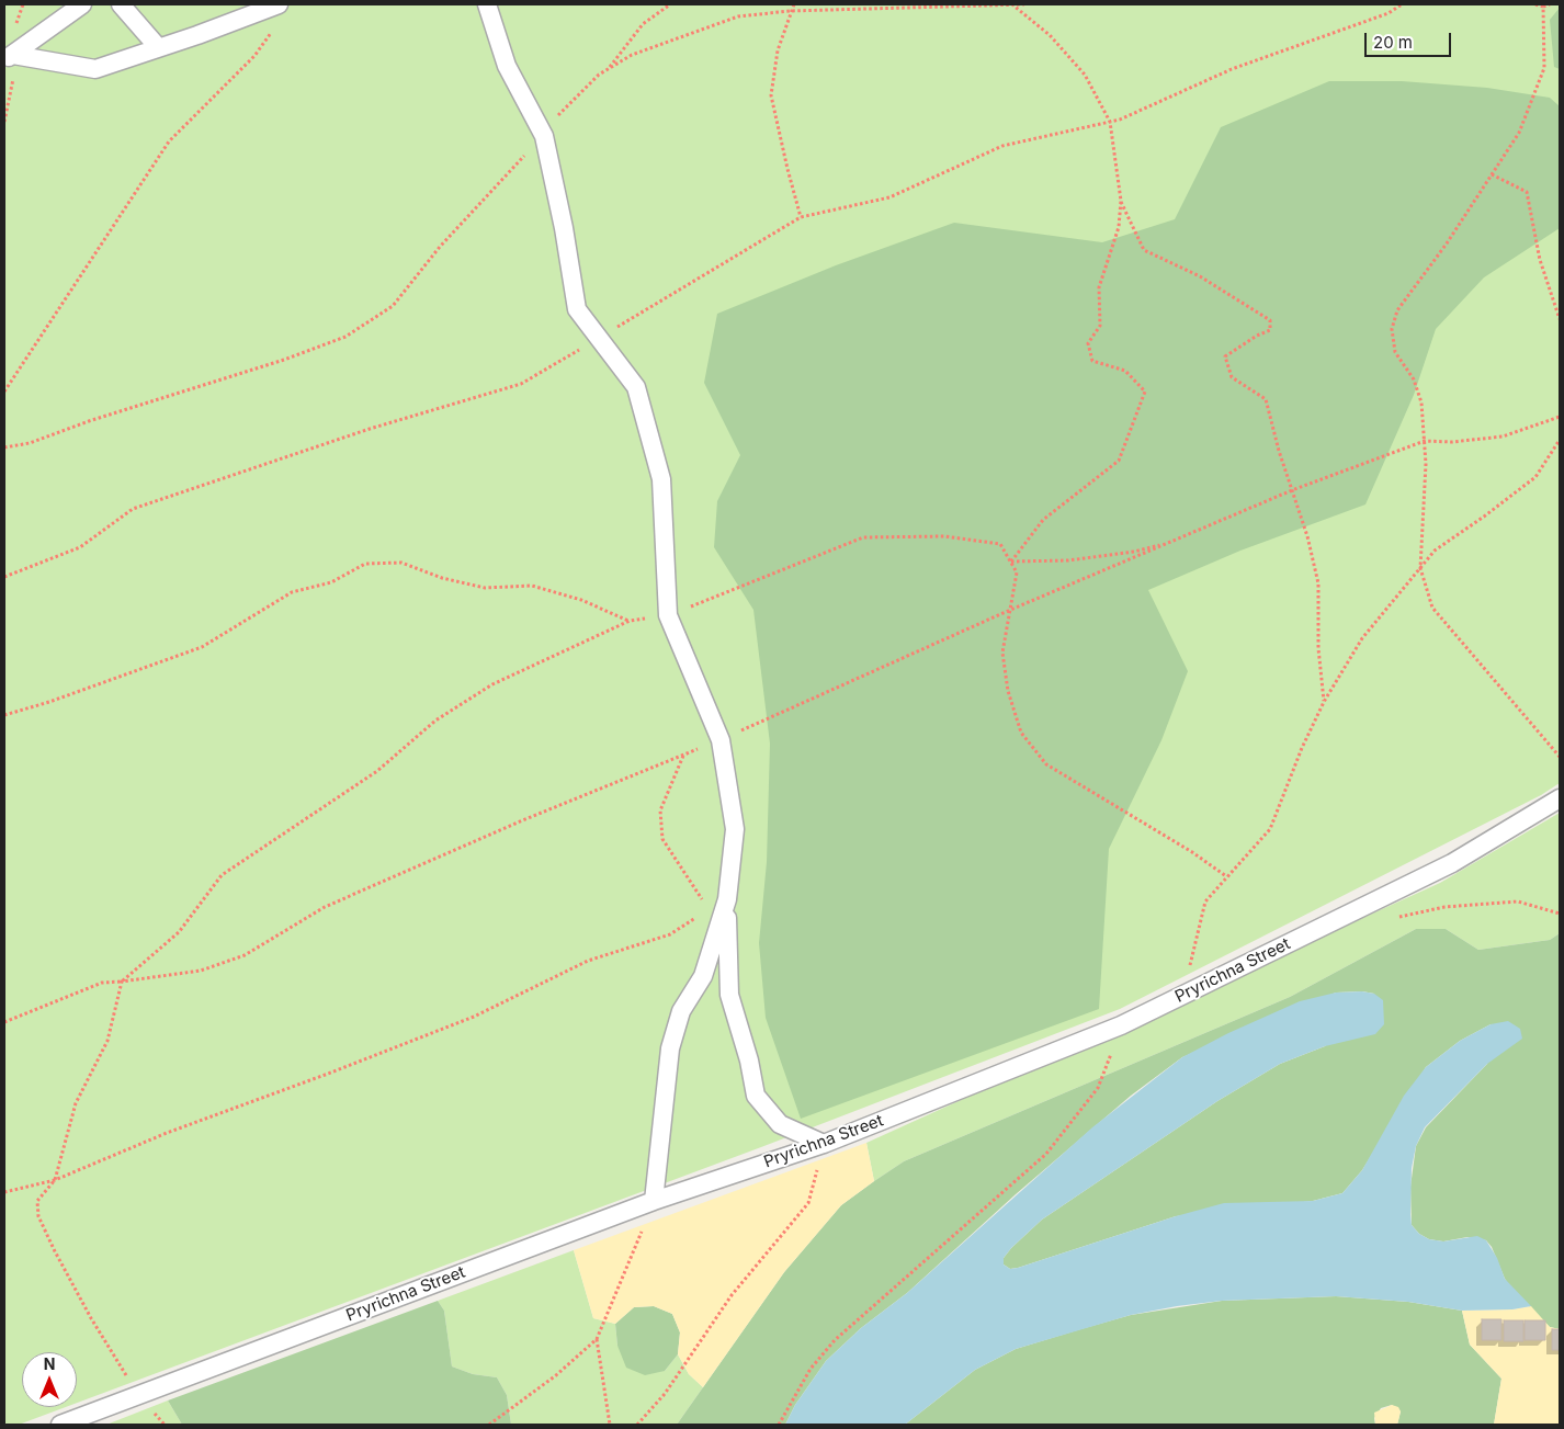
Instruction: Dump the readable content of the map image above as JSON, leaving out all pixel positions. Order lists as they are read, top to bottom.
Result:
{
  "streets": {
    "lane": ["Pryrichna Street"]
  },
  "scale_bar": "20 m",
  "north": "top"
}
